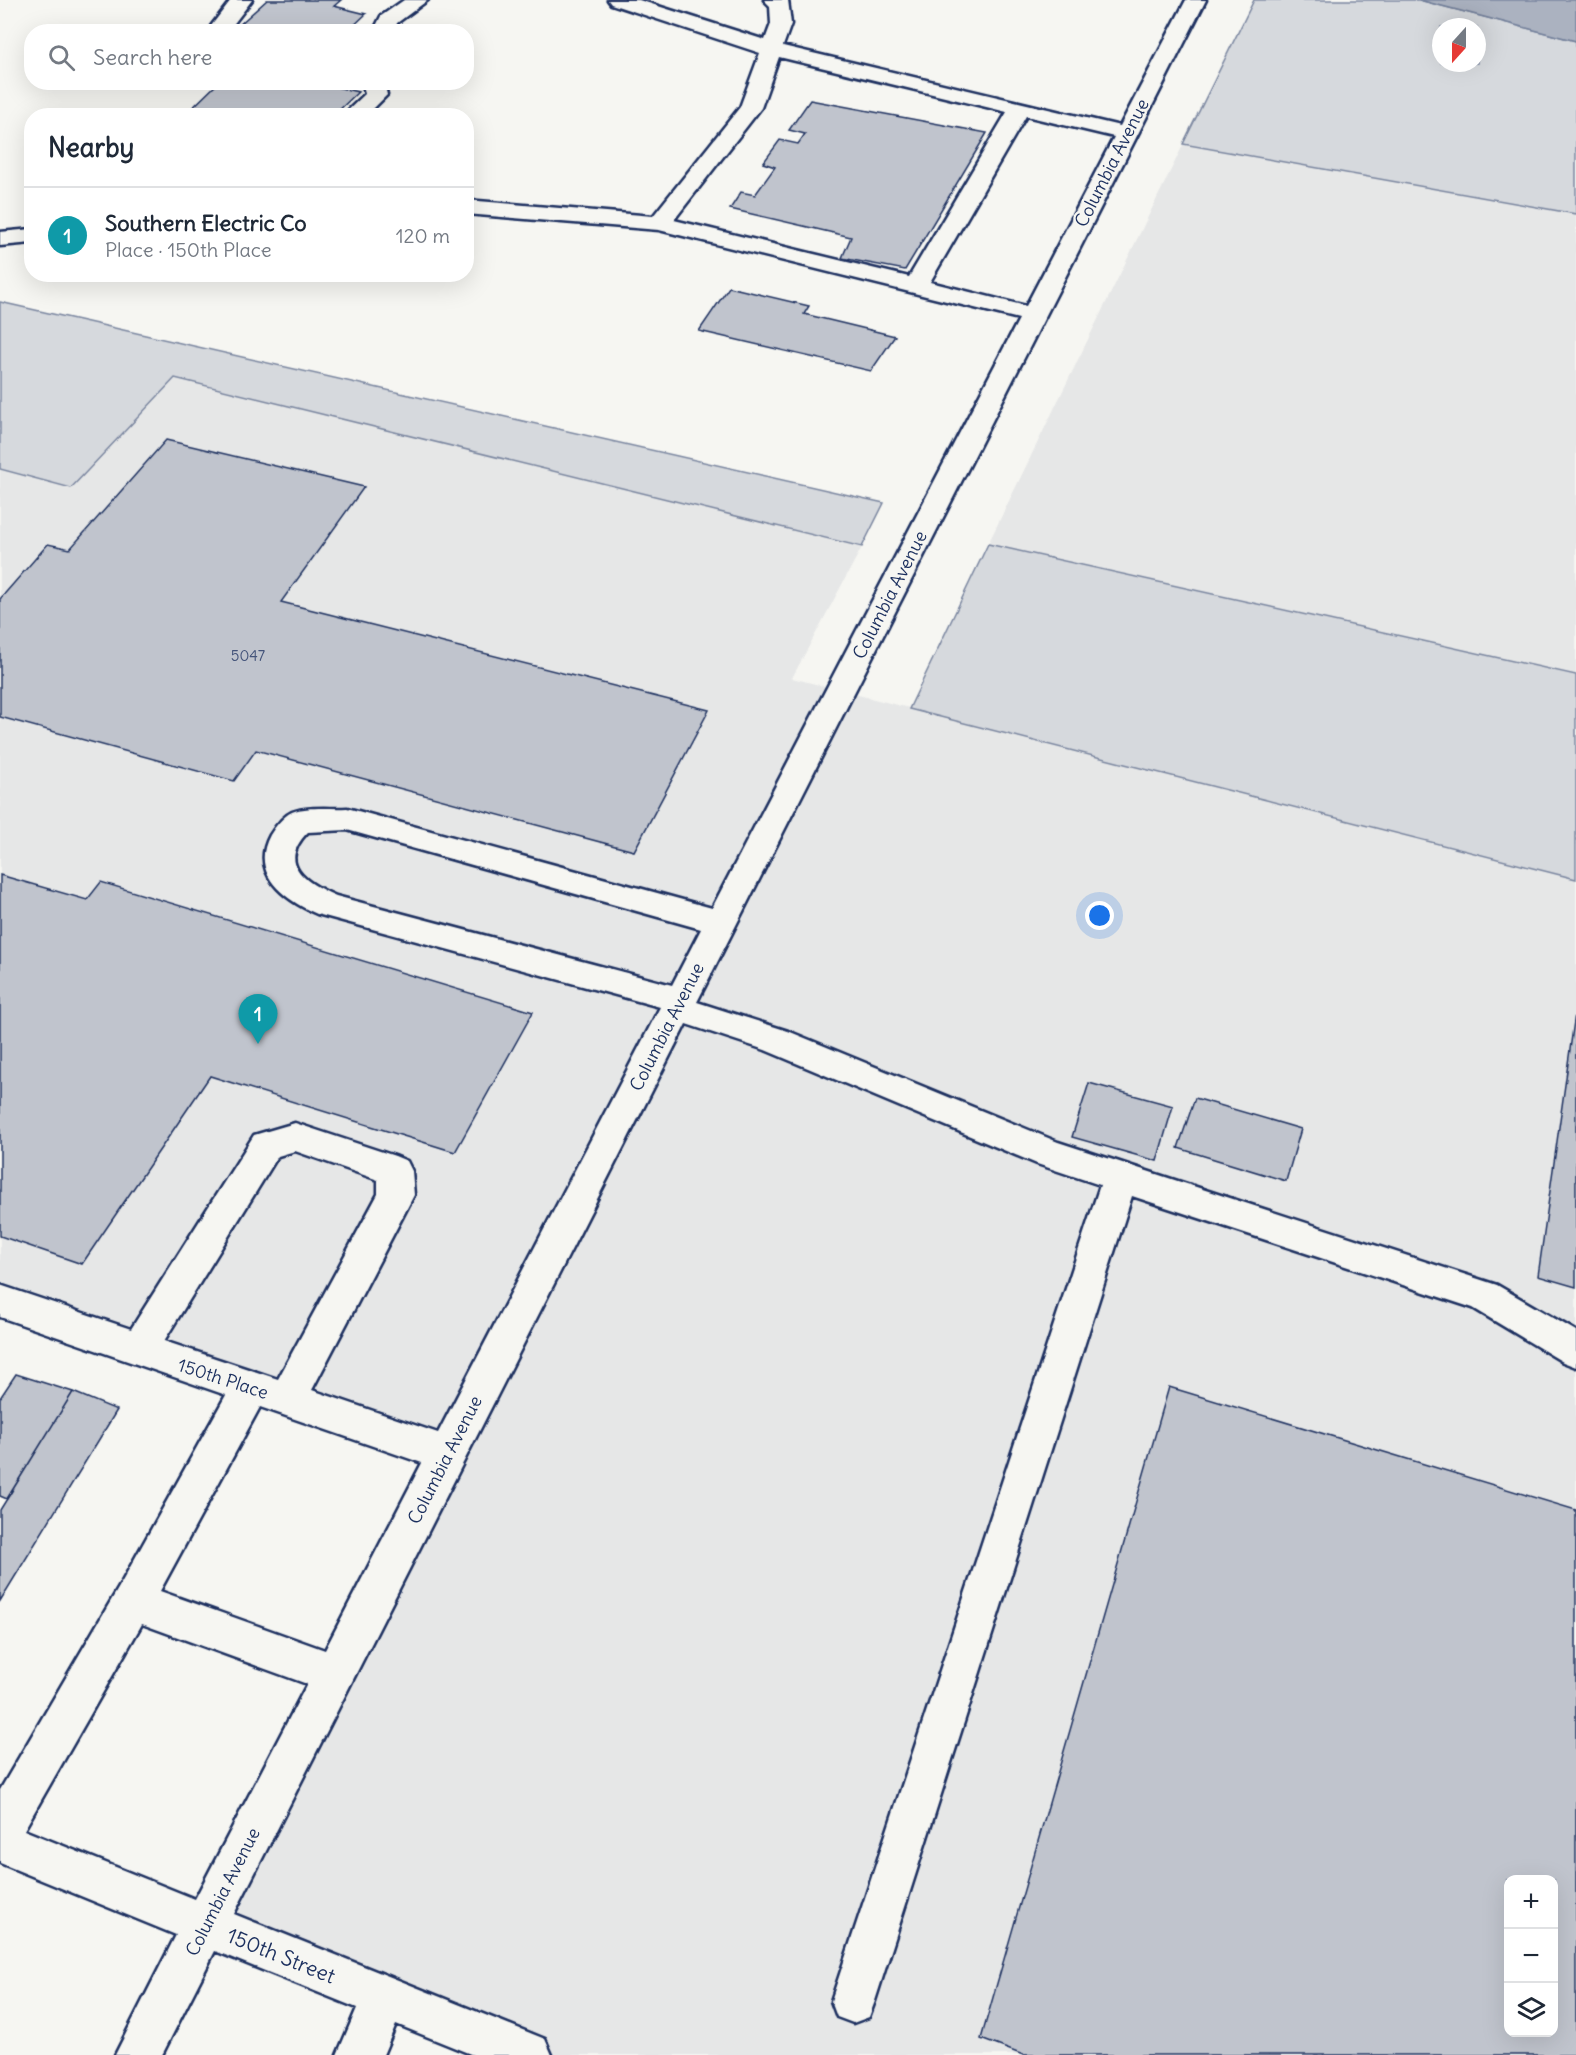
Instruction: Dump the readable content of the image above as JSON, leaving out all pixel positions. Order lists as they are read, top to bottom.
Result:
{
  "streets": {
    "street": ["Columbia Avenue", "150th Place", "150th Street"]
  },
  "crossings": [
    ["Columbia Avenue", "150th Place"],
    ["Columbia Avenue", "150th Street"]
  ],
  "house_numbers": ["5047"],
  "north": "bottom",
  "page": {
    "search": "Search here",
    "heading": "Nearby",
    "list": [
      {
        "mark": "1",
        "name": "Southern Electric Co",
        "note": "Place · 150th Place",
        "value": "120 m"
      }
    ],
    "pins": "1",
    "map_buttons": ["+", "−"]
  }
}
